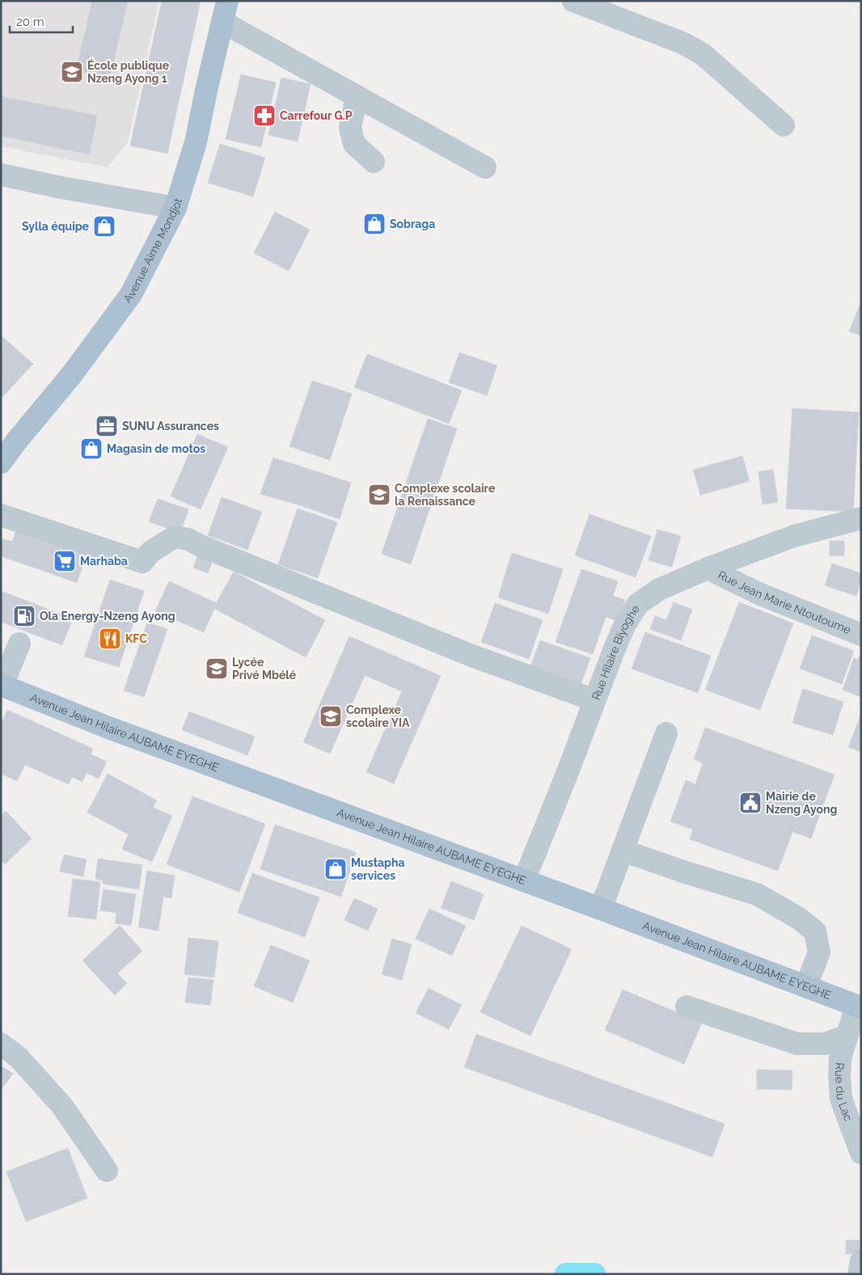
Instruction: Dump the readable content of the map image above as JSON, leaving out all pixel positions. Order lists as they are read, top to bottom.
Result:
{
  "streets": {
    "main road": ["Avenue Aime Mondjot", "Avenue Jean Hilaire AUBAME EYEGHE"],
    "street": ["Rue Jean Marie Ntoutoume", "Rue Hilaire Biyoghe", "Rue du Lac"]
  },
  "crossings": [
    ["Rue Jean Marie Ntoutoume", "Rue Hilaire Biyoghe"],
    ["Rue Hilaire Biyoghe", "Avenue Jean Hilaire AUBAME EYEGHE"],
    ["Avenue Jean Hilaire AUBAME EYEGHE", "Rue du Lac"]
  ],
  "places": {
    "school or university": [
      "École publique Nzeng Ayong 1",
      "Complexe scolaire la Renaissance",
      "Lycée Privé Mbélé",
      "Complexe scolaire YIA"
    ],
    "pharmacy": ["Carrefour G.P"],
    "shop": [
      "Sobraga",
      "Sylla équipe",
      "Magasin de motos",
      "Mustapha services"
    ],
    "office": ["SUNU Assurances"],
    "supermarket": ["Marhaba"],
    "fuel station": ["Ola Energy-Nzeng Ayong"],
    "restaurant": ["KFC"],
    "public building": ["Mairie de Nzeng Ayong"]
  },
  "scale_bar": "20 m"
}
